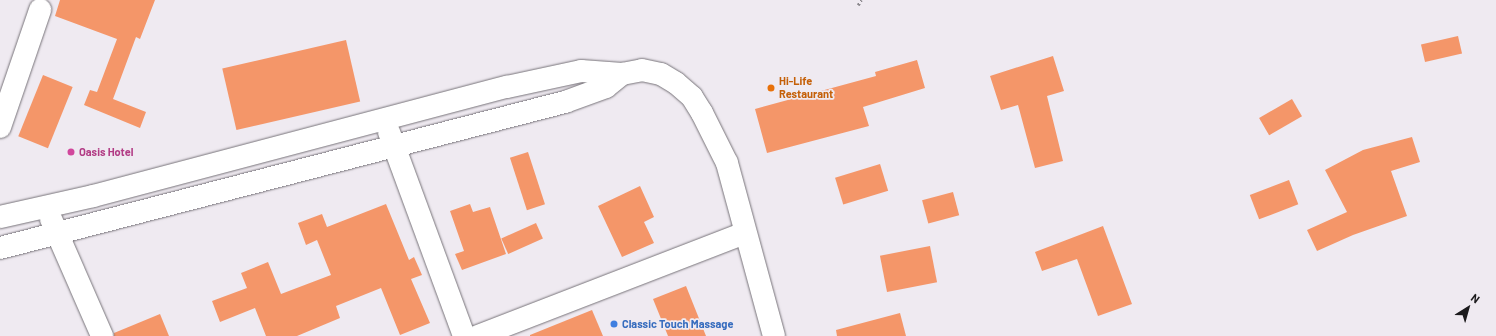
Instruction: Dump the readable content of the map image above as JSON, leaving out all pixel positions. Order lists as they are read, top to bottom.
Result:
{
  "places": ["Hi-Life Restaurant", "Oasis Hotel", "Classic Touch Massage"],
  "north": "top right"
}
